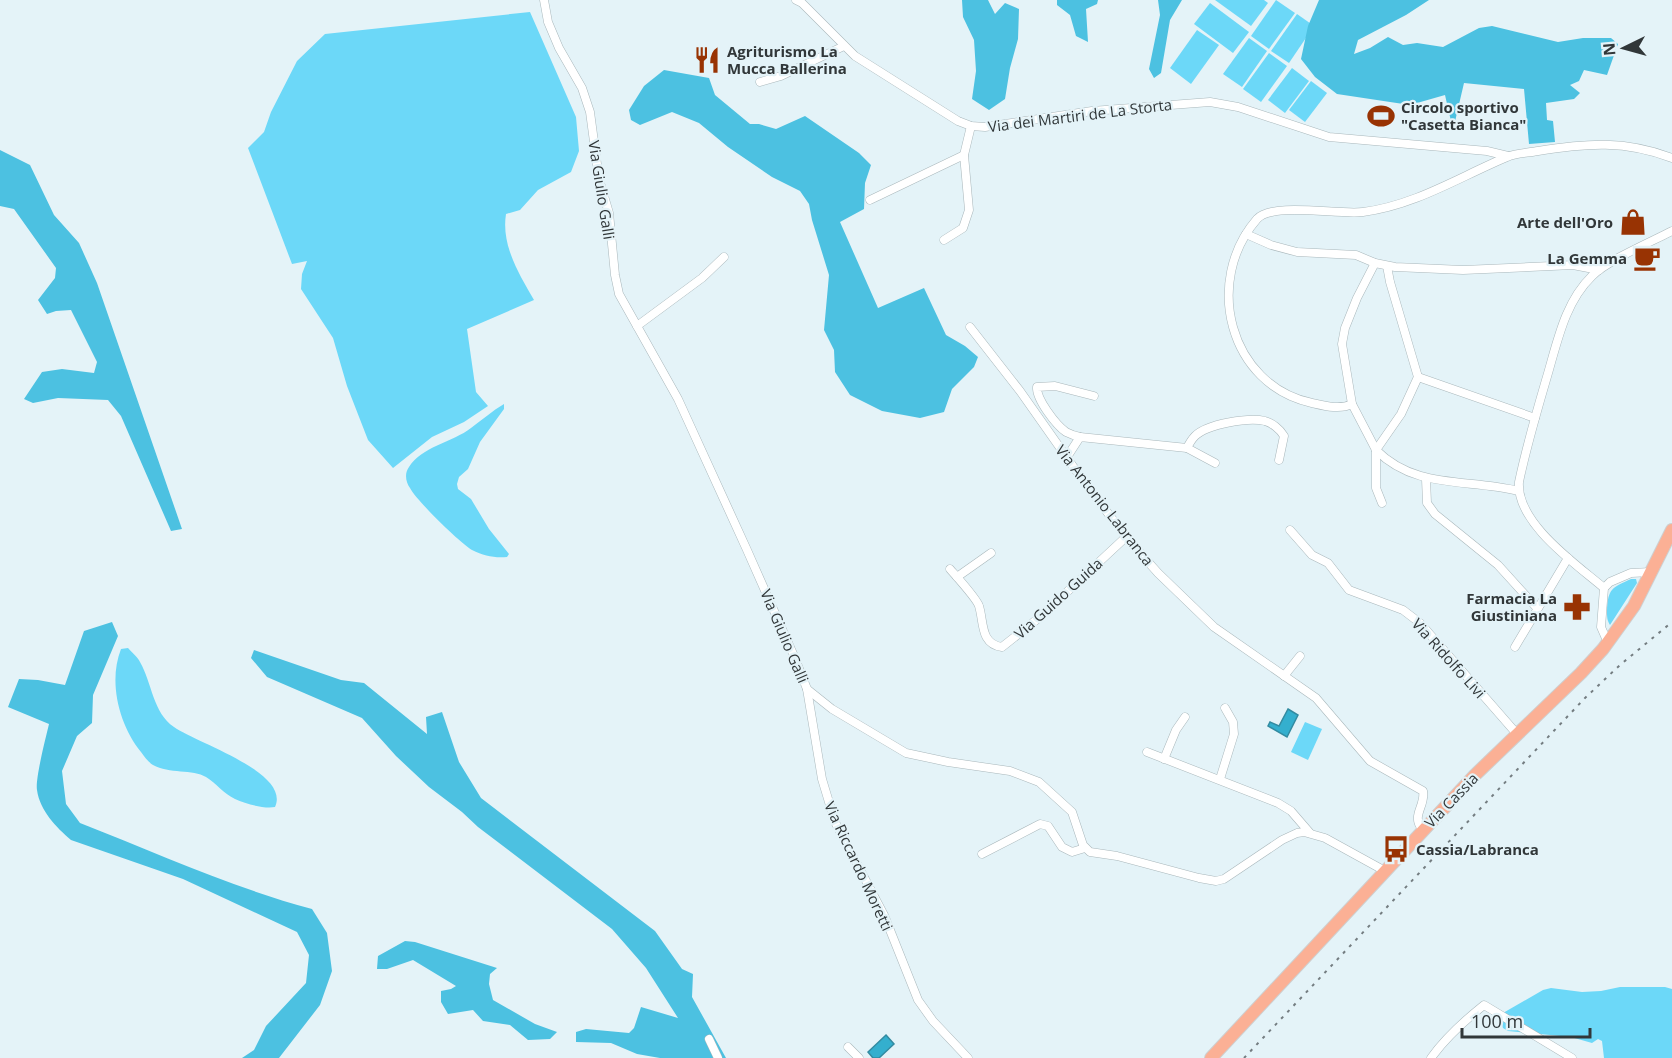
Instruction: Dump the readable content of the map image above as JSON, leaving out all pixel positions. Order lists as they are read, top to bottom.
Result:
{
  "streets": {
    "main road": ["Via Cassia"],
    "street": [
      "Via dei Martiri de La Storta",
      "Via Giulio Galli",
      "Via Antonio Labranca",
      "Via Guido Guida",
      "Via Ridolfo Livi",
      "Via Riccardo Moretti"
    ]
  },
  "crossings": [
    ["Via Giulio Galli", "Via Riccardo Moretti"],
    ["Via Antonio Labranca", "Via Guido Guida"],
    ["Via Antonio Labranca", "Via Cassia"],
    ["Via Ridolfo Livi", "Via Cassia"]
  ],
  "places": {
    "restaurant": ["Agriturismo La Mucca Ballerina"],
    "sports": ["Circolo sportivo \"Casetta Bianca\""],
    "shop": ["Arte dell'Oro"],
    "cafe": ["La Gemma"],
    "pharmacy": ["Farmacia La Giustiniana"],
    "bus stop": ["Cassia/Labranca"]
  },
  "scale_bar": "100 m",
  "north": "left"
}
